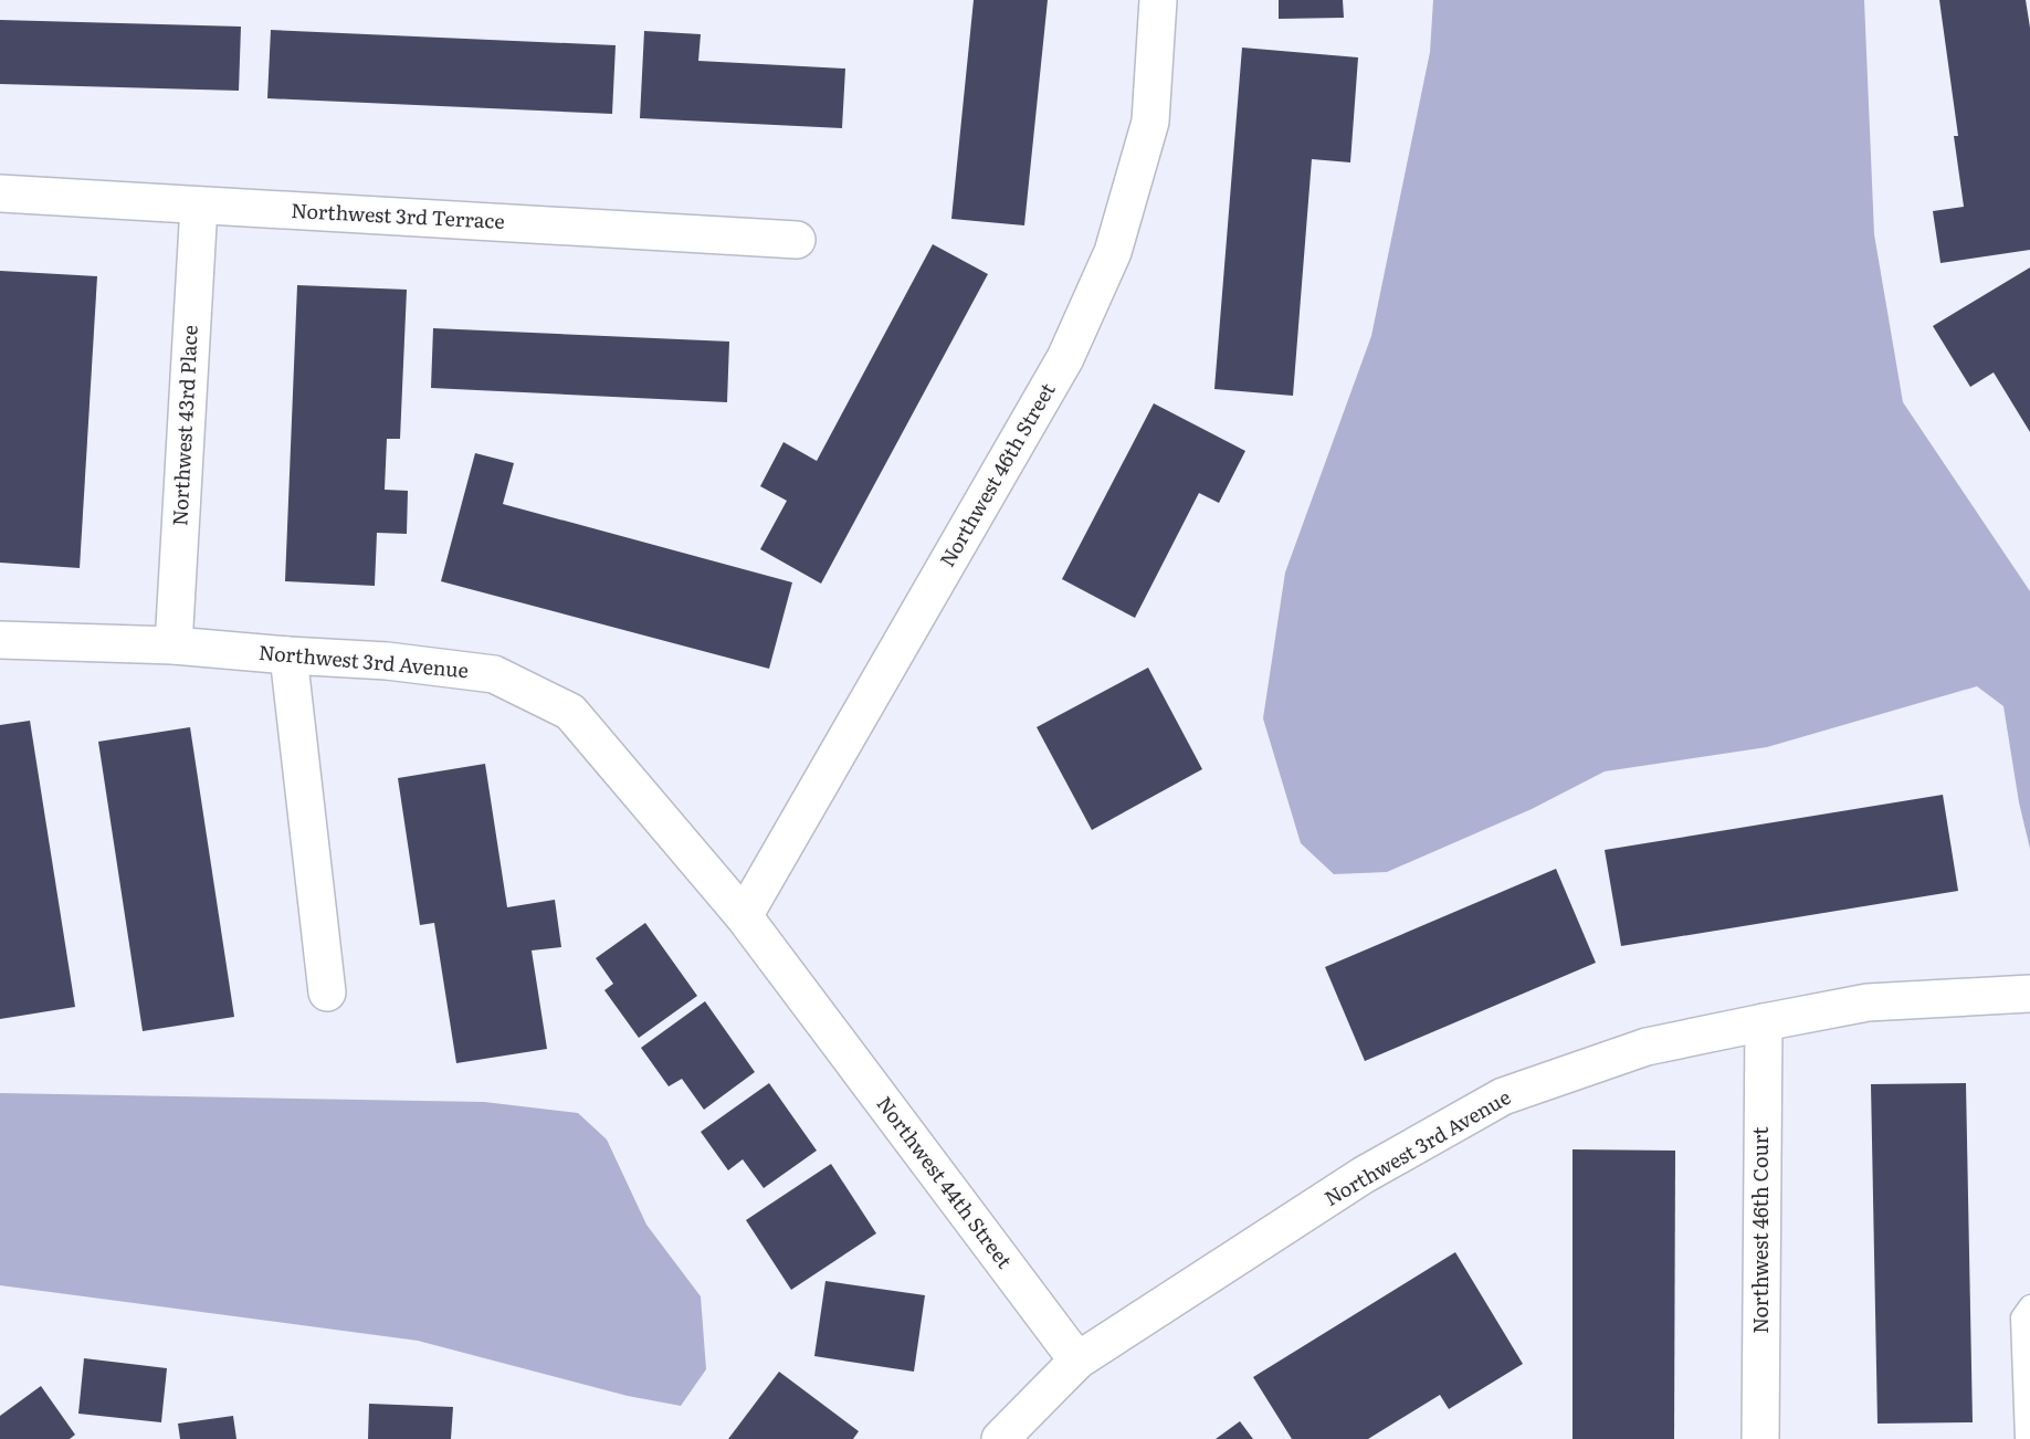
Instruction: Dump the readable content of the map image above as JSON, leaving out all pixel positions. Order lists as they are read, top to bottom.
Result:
{
  "streets": {
    "street": [
      "Northwest 3rd Terrace",
      "Northwest 43rd Place",
      "Northwest 46th Street",
      "Northwest 3rd Avenue",
      "Northwest 44th Street",
      "Northwest 46th Court"
    ]
  },
  "crossings": [
    ["Northwest 3rd Terrace", "Northwest 43rd Place"],
    ["Northwest 43rd Place", "Northwest 3rd Avenue"],
    ["Northwest 46th Street", "Northwest 3rd Avenue"],
    ["Northwest 46th Street", "Northwest 44th Street"],
    ["Northwest 3rd Avenue", "Northwest 44th Street"],
    ["Northwest 3rd Avenue", "Northwest 46th Court"]
  ]
}
